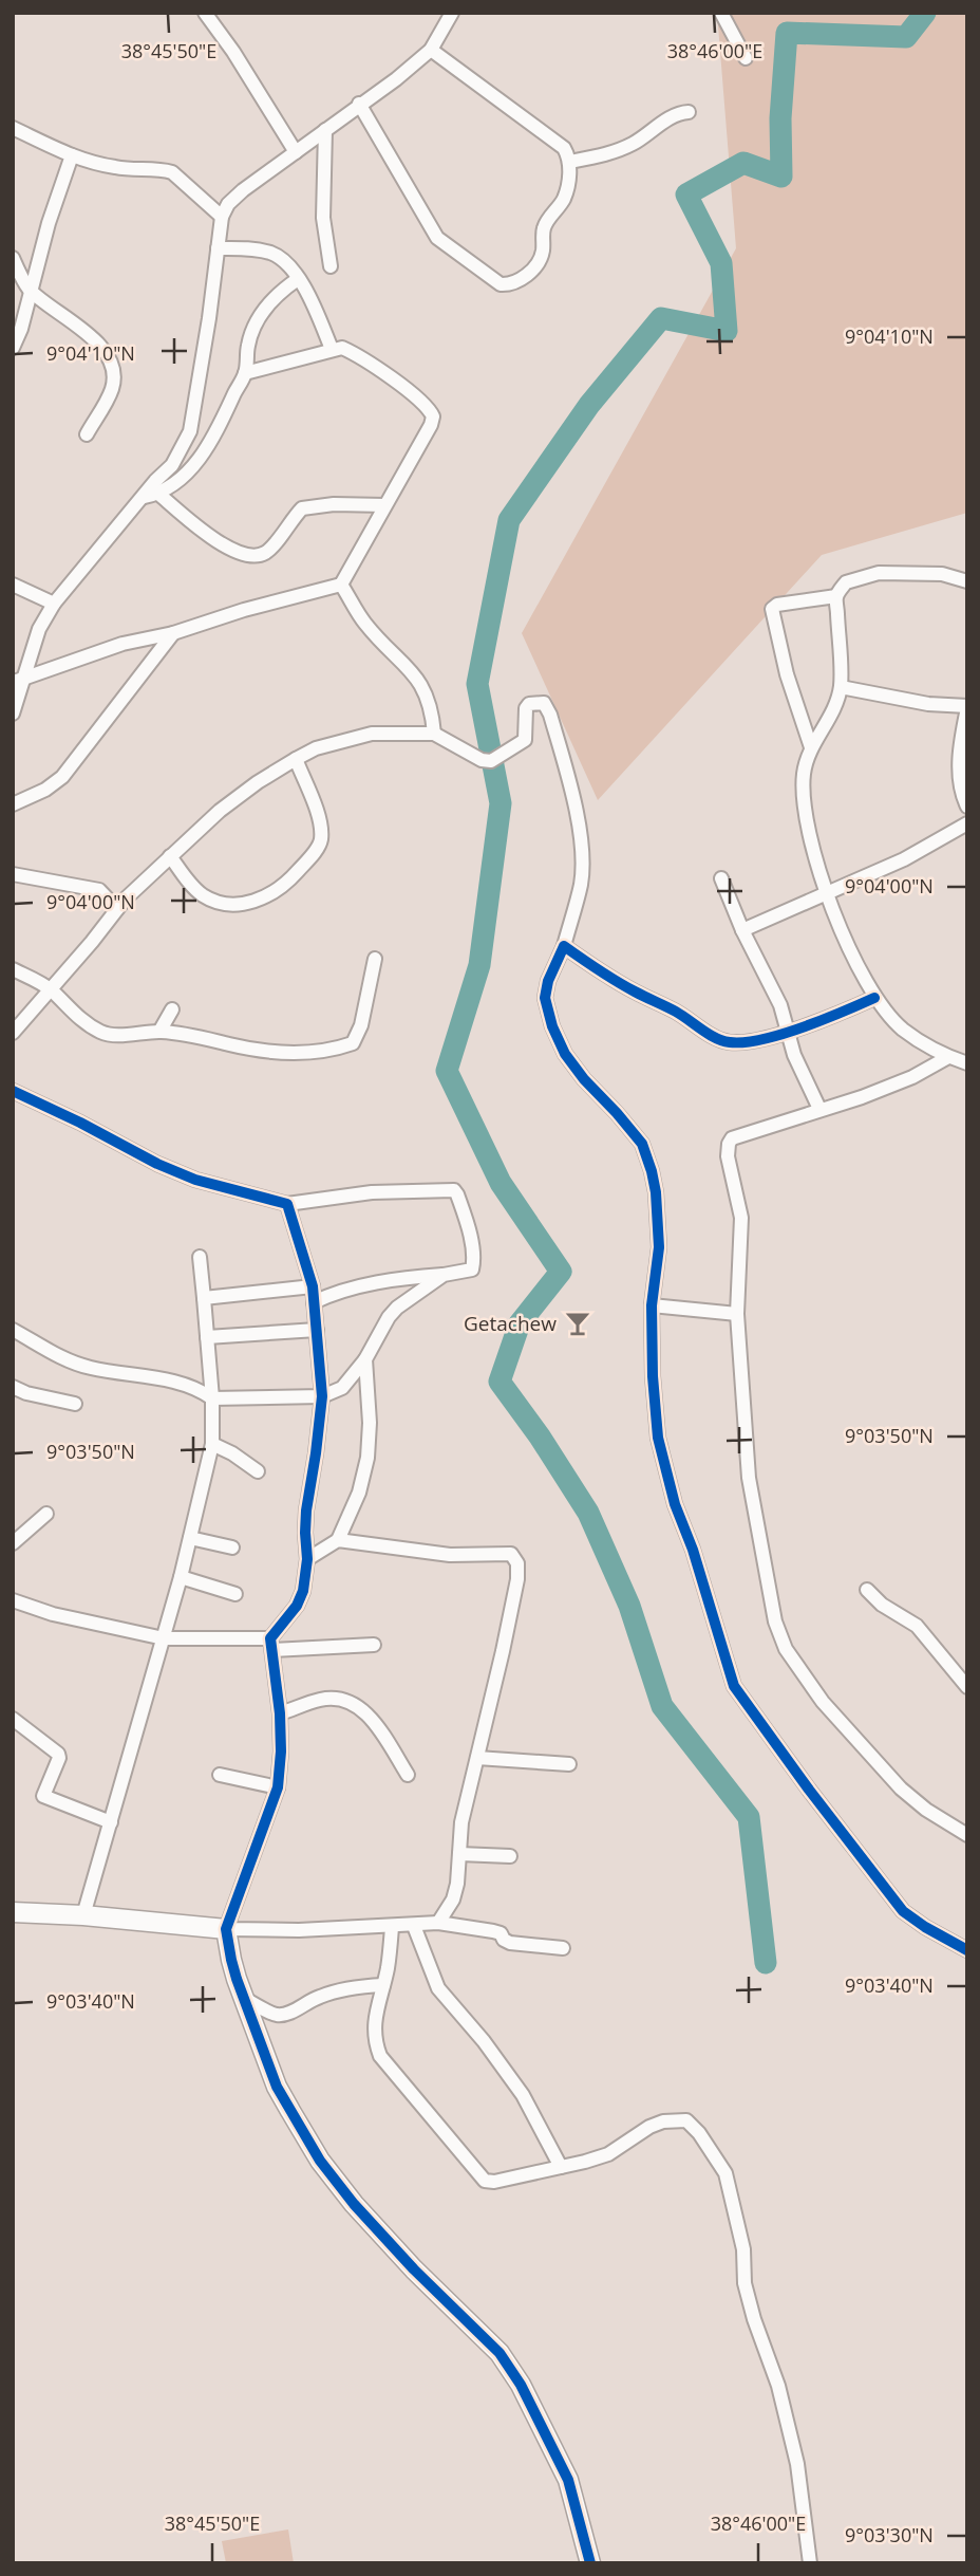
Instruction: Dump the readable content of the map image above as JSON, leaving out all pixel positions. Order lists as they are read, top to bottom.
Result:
{
  "places": {
    "bar": ["Getachew"]
  },
  "coordinates": [
    "38°45'50\"E",
    "38°46'00\"E",
    "9°04'10\"N",
    "9°04'00\"N",
    "9°03'50\"N",
    "9°03'40\"N",
    "9°03'30\"N"
  ]
}
